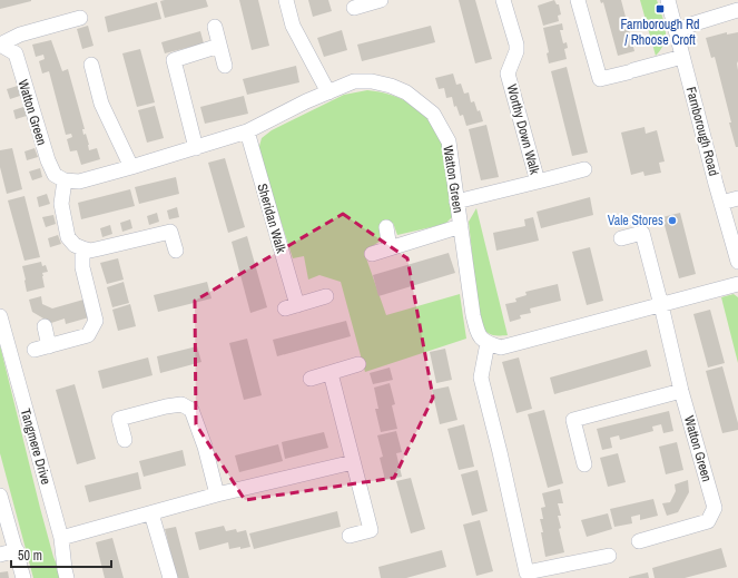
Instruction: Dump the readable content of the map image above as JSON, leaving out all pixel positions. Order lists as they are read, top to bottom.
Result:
{
  "streets": {
    "street": [
      "Watton Green",
      "Worthy Down Walk",
      "Farnborough Road",
      "Sheridan Walk",
      "Tangmere Drive"
    ]
  },
  "crossings": [
    ["Watton Green", "Worthy Down Walk"],
    ["Watton Green", "Sheridan Walk"]
  ],
  "places": {
    "transit": ["Farnborough Rd / Rhoose Croft"],
    "other": ["Vale Stores"]
  },
  "scale_bar": "50 m"
}
